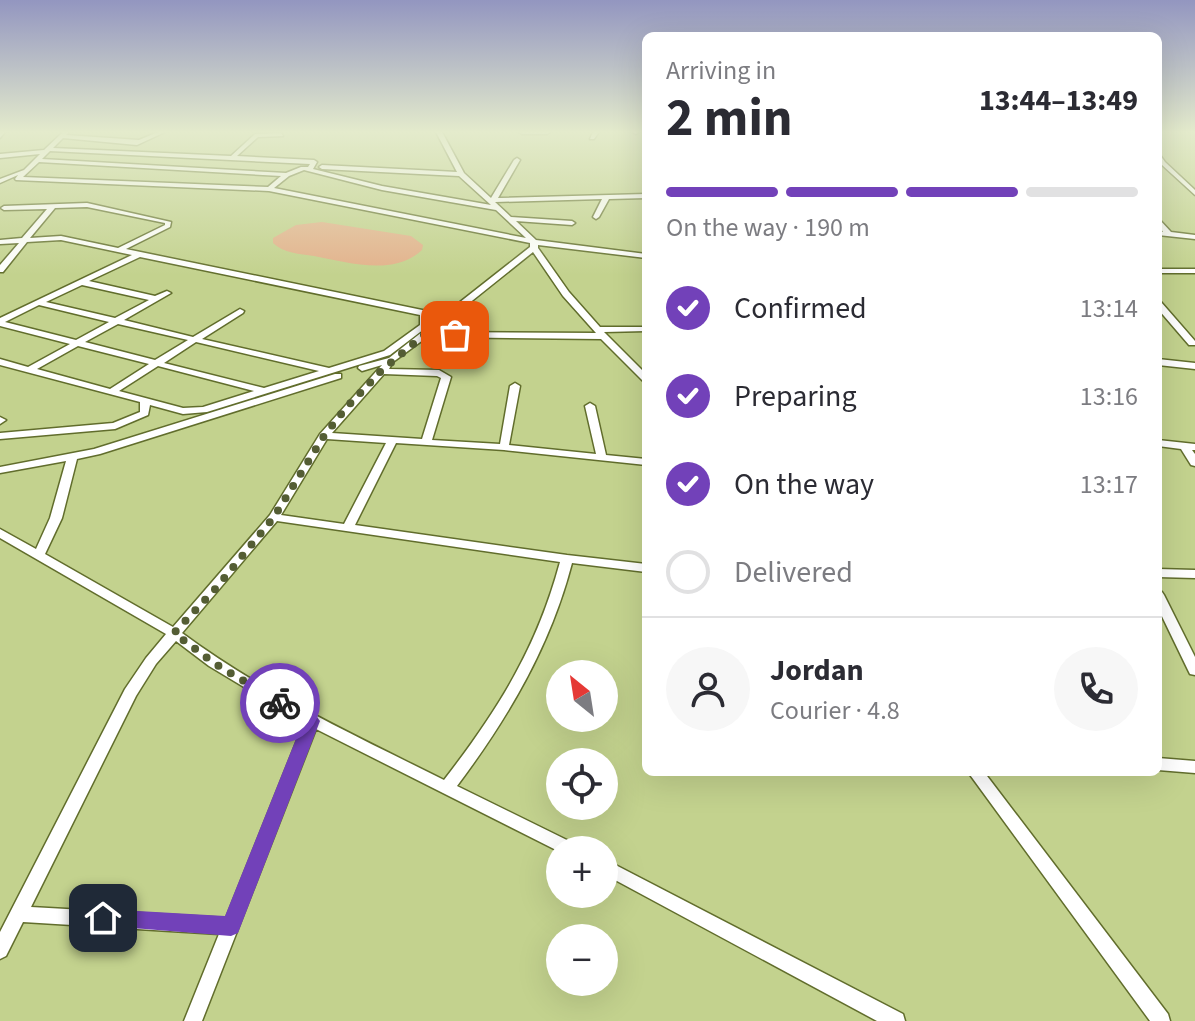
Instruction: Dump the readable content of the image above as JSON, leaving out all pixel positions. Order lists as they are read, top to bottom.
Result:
{
  "north": "top left",
  "page": {
    "heading": ["2 min", "Arriving in", "13:44–13:49"],
    "panel": ["Jordan", "Courier · 4.8"],
    "bar": "On the way · 190 m",
    "list": [
      ["Confirmed", "13:14"],
      ["Preparing", "13:16"],
      ["On the way", "13:17"],
      "Delivered"
    ],
    "map_buttons": ["+", "−"]
  }
}
